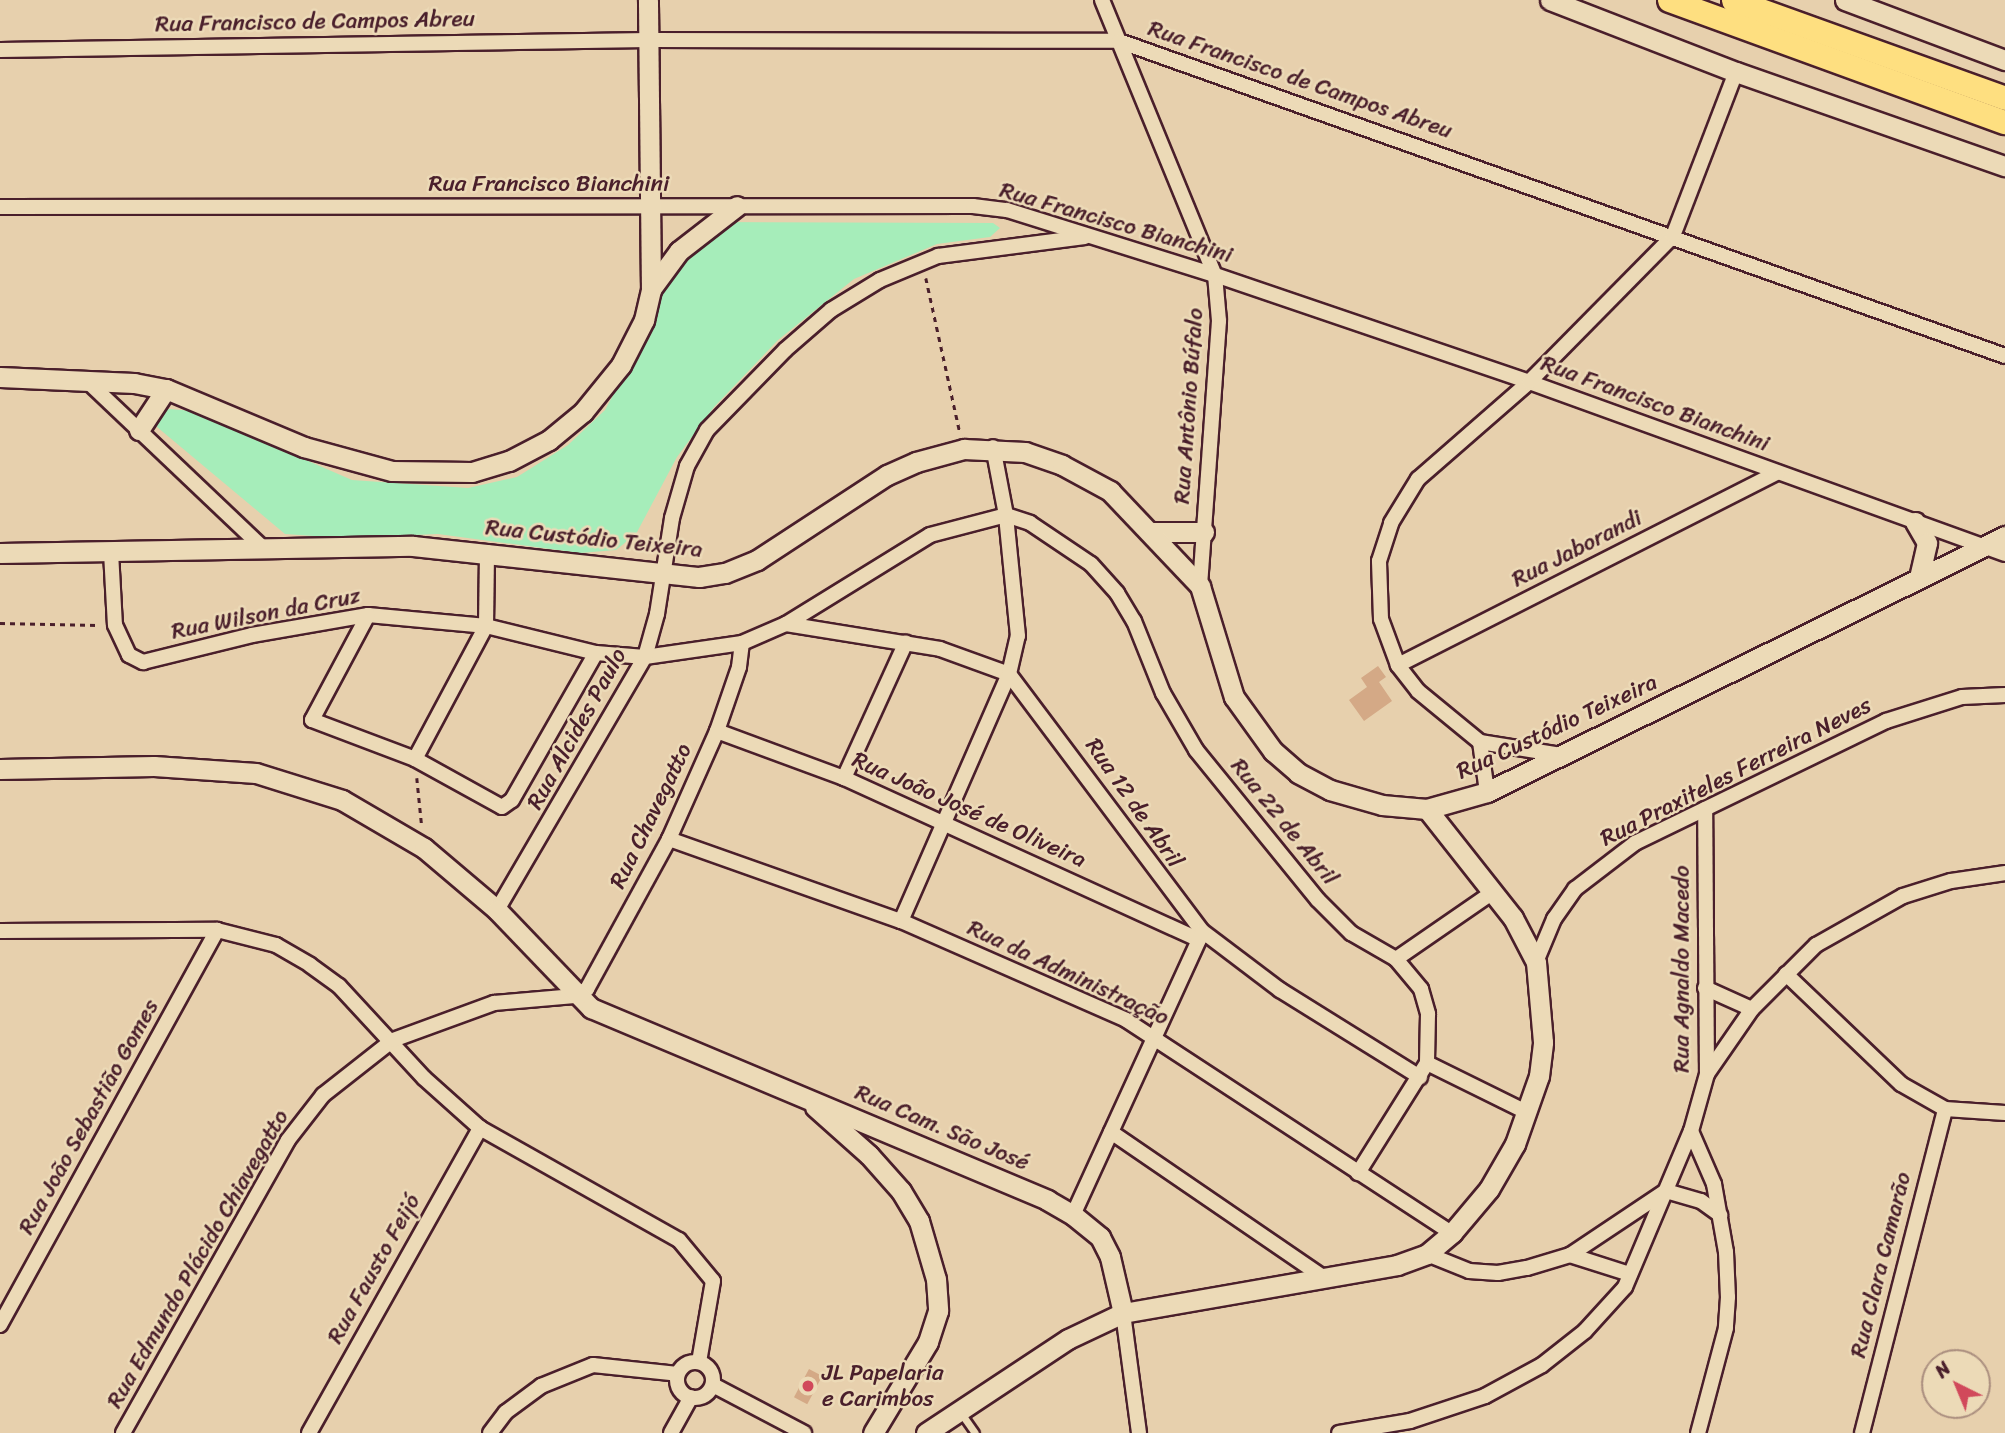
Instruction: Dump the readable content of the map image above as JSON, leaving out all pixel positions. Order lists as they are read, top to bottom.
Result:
{
  "streets": {
    "street": [
      "Rua Francisco de Campos Abreu",
      "Rua Francisco Bianchini",
      "Rua Antônio Búfalo",
      "Rua Custódio Teixeira",
      "Rua Jaborandi",
      "Rua Wilson da Cruz",
      "Rua Alcides Paulo",
      "Rua Praxiteles Ferreira Neves",
      "Rua 12 de Abril",
      "Rua João José de Oliveira",
      "Rua Chavegatto",
      "Rua 22 de Abril",
      "Rua Agnaldo Macedo",
      "Rua da Administração",
      "Rua João Sebastião Gomes",
      "Rua Cam. São José",
      "Rua Edmundo Plácido Chiavegatto",
      "Rua Clara Camarão",
      "Rua Fausto Feijó"
    ]
  },
  "crossings": [
    ["Rua Francisco de Campos Abreu", "Rua Antônio Búfalo"],
    ["Rua Francisco Bianchini", "Rua Antônio Búfalo"],
    ["Rua Francisco Bianchini", "Rua Custódio Teixeira"],
    ["Rua Francisco Bianchini", "Rua Jaborandi"],
    ["Rua Francisco Bianchini", "Rua Alcides Paulo"],
    ["Rua Antônio Búfalo", "Rua Custódio Teixeira"],
    ["Rua Custódio Teixeira", "Rua Alcides Paulo"],
    ["Rua Wilson da Cruz", "Rua Alcides Paulo"],
    ["Rua Wilson da Cruz", "Rua 12 de Abril"],
    ["Rua Wilson da Cruz", "Rua Chavegatto"],
    ["Rua Wilson da Cruz", "Rua 22 de Abril"],
    ["Rua Alcides Paulo", "Rua Cam. São José"],
    ["Rua Praxiteles Ferreira Neves", "Rua Agnaldo Macedo"],
    ["Rua 12 de Abril", "Rua João José de Oliveira"],
    ["Rua 12 de Abril", "Rua 22 de Abril"],
    ["Rua João José de Oliveira", "Rua Chavegatto"],
    ["Rua Chavegatto", "Rua da Administração"],
    ["Rua Chavegatto", "Rua Cam. São José"],
    ["Rua Chavegatto", "Rua Edmundo Plácido Chiavegatto"],
    ["Rua Cam. São José", "Rua Edmundo Plácido Chiavegatto"]
  ],
  "places": ["JL Papelaria e Carimbos"],
  "north": "top left"
}
